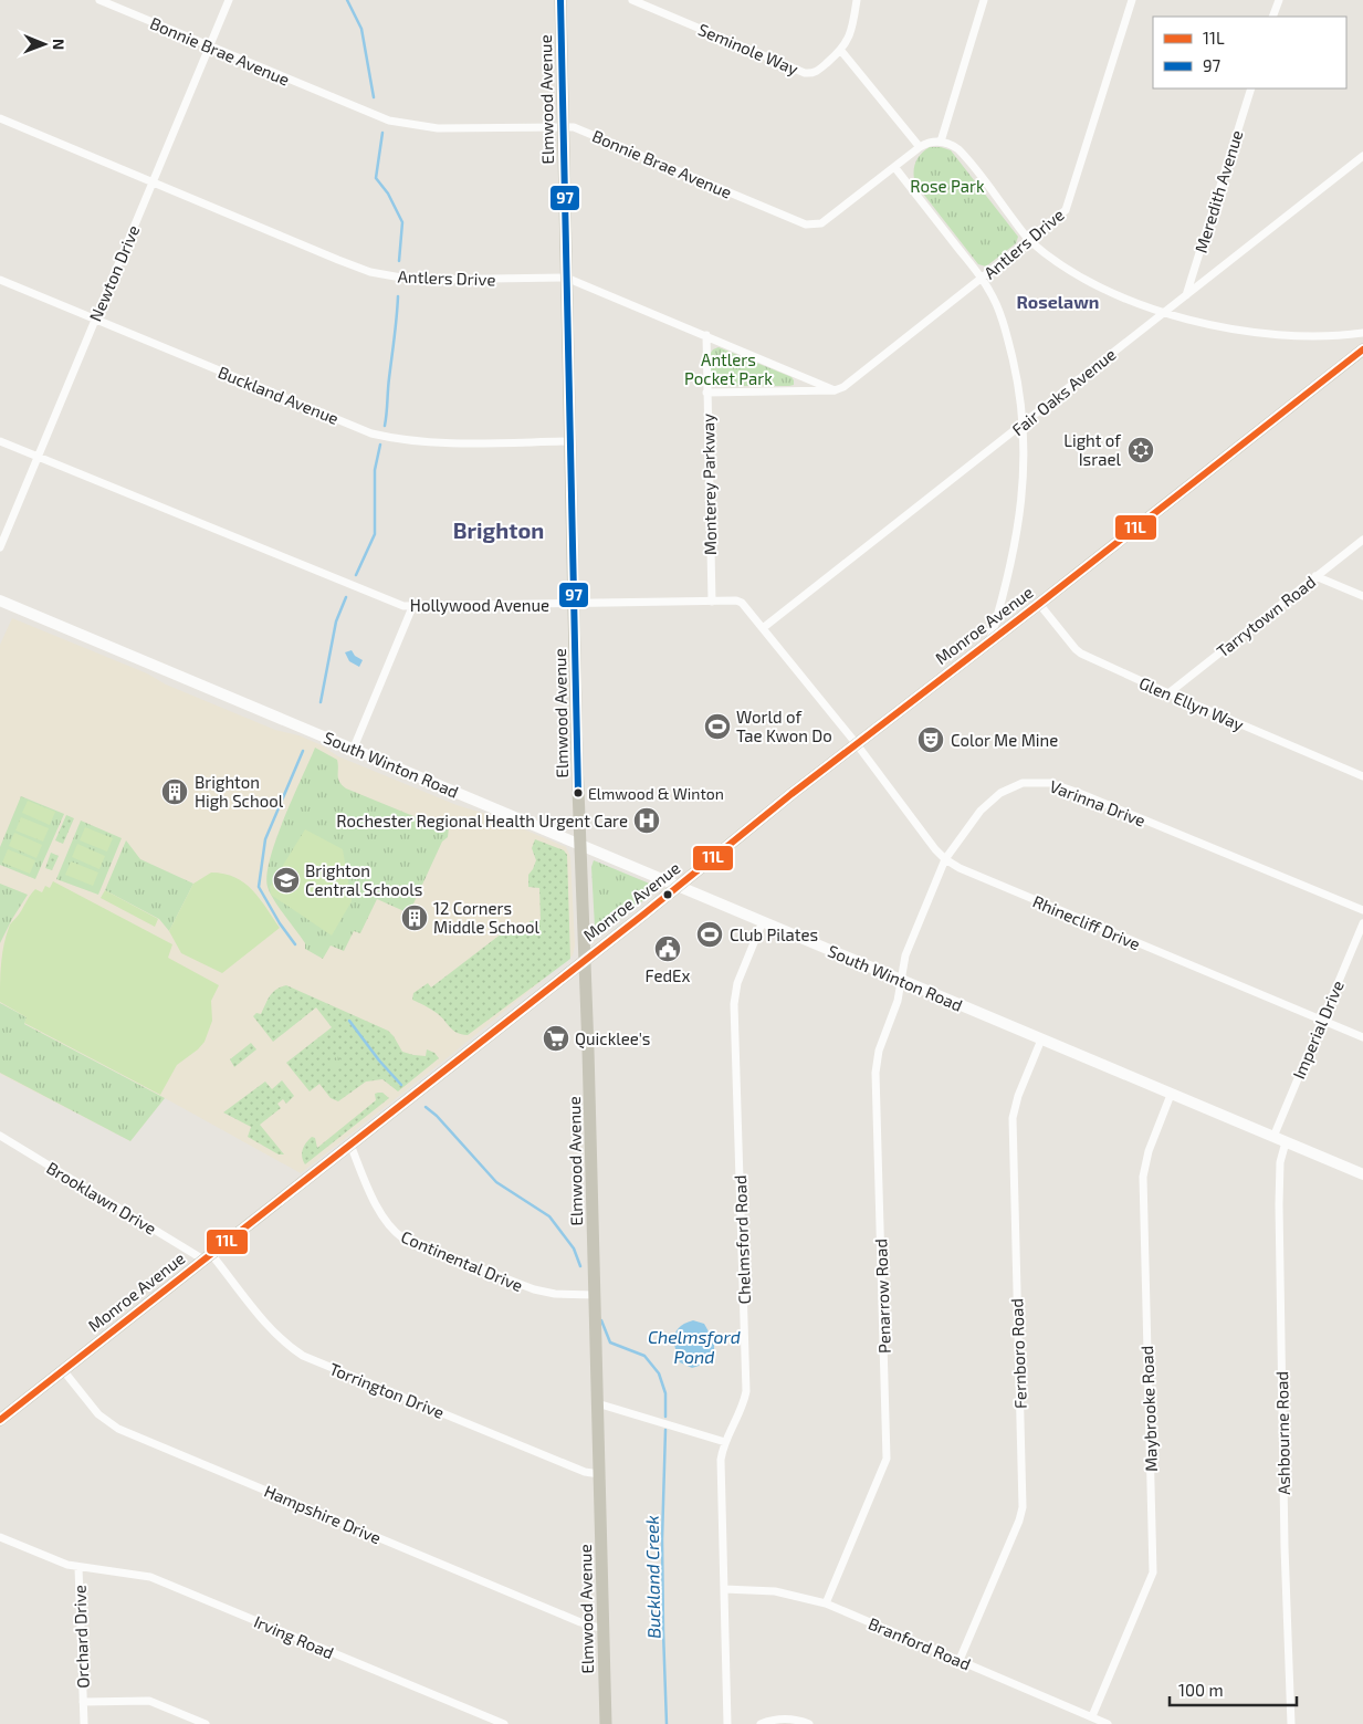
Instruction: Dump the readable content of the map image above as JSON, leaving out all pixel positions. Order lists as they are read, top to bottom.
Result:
{
  "streets": {
    "main road": ["Elmwood Avenue", "Monroe Avenue", "South Winton Road"],
    "street": [
      "Seminole Way",
      "Bonnie Brae Avenue",
      "Meredith Avenue",
      "Antlers Drive",
      "Newton Drive",
      "Fair Oaks Avenue",
      "Buckland Avenue",
      "Monterey Parkway",
      "Hollywood Avenue",
      "Tarrytown Road",
      "Glen Ellyn Way",
      "Varinna Drive",
      "Rhinecliff Drive",
      "Imperial Drive",
      "Brooklawn Drive",
      "Chelmsford Road",
      "Continental Drive",
      "Penarrow Road",
      "Fernboro Road",
      "Torrington Drive",
      "Maybrooke Road",
      "Ashbourne Road",
      "Hampshire Drive",
      "Orchard Drive",
      "Irving Road",
      "Branford Road"
    ]
  },
  "crossings": [
    ["Bonnie Brae Avenue", "Elmwood Avenue"],
    ["Bonnie Brae Avenue", "Newton Drive"],
    ["Elmwood Avenue", "Antlers Drive"],
    ["Elmwood Avenue", "Buckland Avenue"],
    ["Elmwood Avenue", "Hollywood Avenue"],
    ["Elmwood Avenue", "Monroe Avenue"],
    ["Elmwood Avenue", "South Winton Road"],
    ["Elmwood Avenue", "Continental Drive"],
    ["Elmwood Avenue", "Torrington Drive"],
    ["Elmwood Avenue", "Hampshire Drive"],
    ["Meredith Avenue", "Fair Oaks Avenue"],
    ["Antlers Drive", "Newton Drive"],
    ["Antlers Drive", "Monterey Parkway"],
    ["Newton Drive", "Buckland Avenue"],
    ["Newton Drive", "Hollywood Avenue"],
    ["Fair Oaks Avenue", "Hollywood Avenue"],
    ["Monterey Parkway", "Hollywood Avenue"],
    ["Hollywood Avenue", "Monroe Avenue"],
    ["Hollywood Avenue", "Rhinecliff Drive"],
    ["Tarrytown Road", "Glen Ellyn Way"],
    ["Monroe Avenue", "Glen Ellyn Way"],
    ["Monroe Avenue", "South Winton Road"],
    ["Monroe Avenue", "Rhinecliff Drive"],
    ["Monroe Avenue", "Brooklawn Drive"],
    ["Monroe Avenue", "Continental Drive"],
    ["Monroe Avenue", "Torrington Drive"],
    ["Monroe Avenue", "Hampshire Drive"],
    ["South Winton Road", "Varinna Drive"],
    ["South Winton Road", "Imperial Drive"],
    ["South Winton Road", "Chelmsford Road"],
    ["South Winton Road", "Penarrow Road"],
    ["South Winton Road", "Fernboro Road"],
    ["South Winton Road", "Maybrooke Road"],
    ["South Winton Road", "Ashbourne Road"],
    ["Varinna Drive", "Rhinecliff Drive"],
    ["Varinna Drive", "Penarrow Road"],
    ["Rhinecliff Drive", "Imperial Drive"],
    ["Brooklawn Drive", "Torrington Drive"],
    ["Chelmsford Road", "Branford Road"],
    ["Penarrow Road", "Branford Road"],
    ["Fernboro Road", "Branford Road"],
    ["Maybrooke Road", "Branford Road"],
    ["Orchard Drive", "Irving Road"]
  ],
  "districts": ["Roselawn", "Brighton"],
  "water": ["Chelmsford Pond", "Buckland Creek"],
  "parks": ["Rose Park", "Antlers Pocket Park"],
  "places": {
    "synagogue": ["Light of Israel"],
    "sports": ["World of Tae Kwon Do", "Club Pilates"],
    "theatre": ["Color Me Mine"],
    "building": ["Brighton High School", "12 Corners Middle School"],
    "other": ["Elmwood & Winton"],
    "hospital": ["Rochester Regional Health Urgent Care"],
    "school or university": ["Brighton Central Schools"],
    "public building": ["FedEx"],
    "supermarket": ["Quicklee's"]
  },
  "lines": ["transit line 97", "transit line 11L"],
  "legend": ["11L", "97"],
  "scale_bar": "100 m",
  "north": "right"
}
